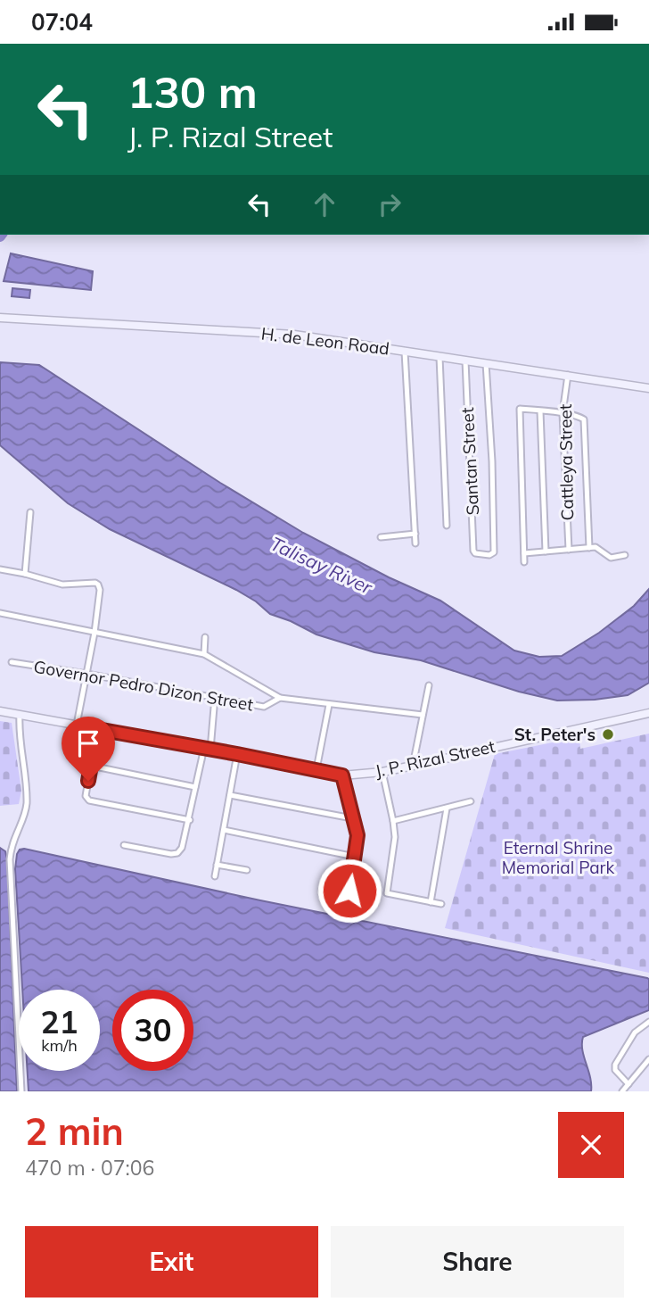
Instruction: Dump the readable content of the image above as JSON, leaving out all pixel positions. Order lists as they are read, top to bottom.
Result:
{
  "streets": {
    "street": [
      "H. de Leon Road",
      "Santan Street",
      "Cattleya Street",
      "Governor Pedro Dizon Street",
      "J. P. Rizal Street"
    ]
  },
  "crossings": [
    ["H. de Leon Road", "Santan Street"],
    ["H. de Leon Road", "Cattleya Street"]
  ],
  "water": ["Talisay River"],
  "parks": ["Eternal Shrine Memorial Park"],
  "places": ["St. Peter's"],
  "page": {
    "status": "07:04",
    "turn": ["130 m", "J. P. Rizal Street"],
    "speed": "21 km/h",
    "limit": "30",
    "heading": ["2 min", "470 m · 07:06"],
    "buttons": ["Exit", "Share"]
  }
}
